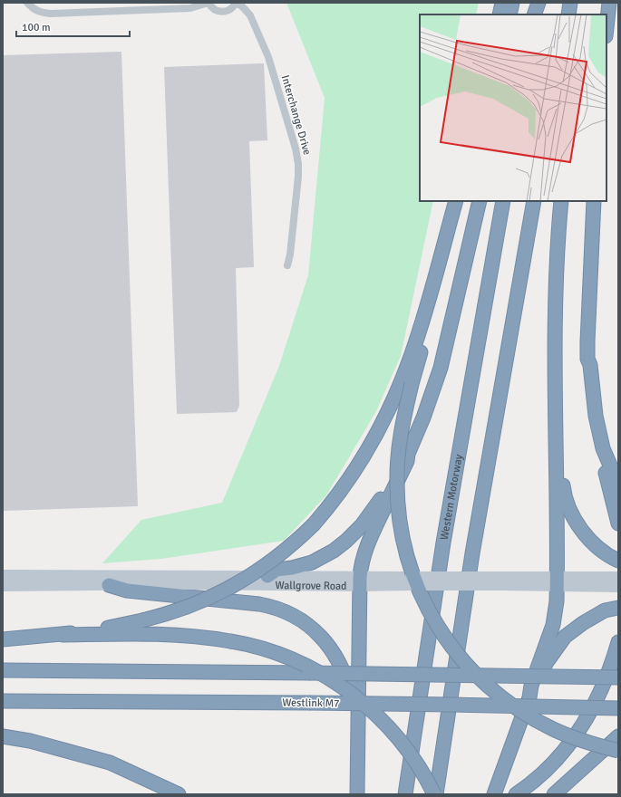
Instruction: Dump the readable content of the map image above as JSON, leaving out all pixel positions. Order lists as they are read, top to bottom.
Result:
{
  "streets": {
    "highway": ["Western Motorway", "Westlink M7"],
    "main road": ["Wallgrove Road"],
    "street": ["Interchange Drive"]
  },
  "scale_bar": "100 m"
}
